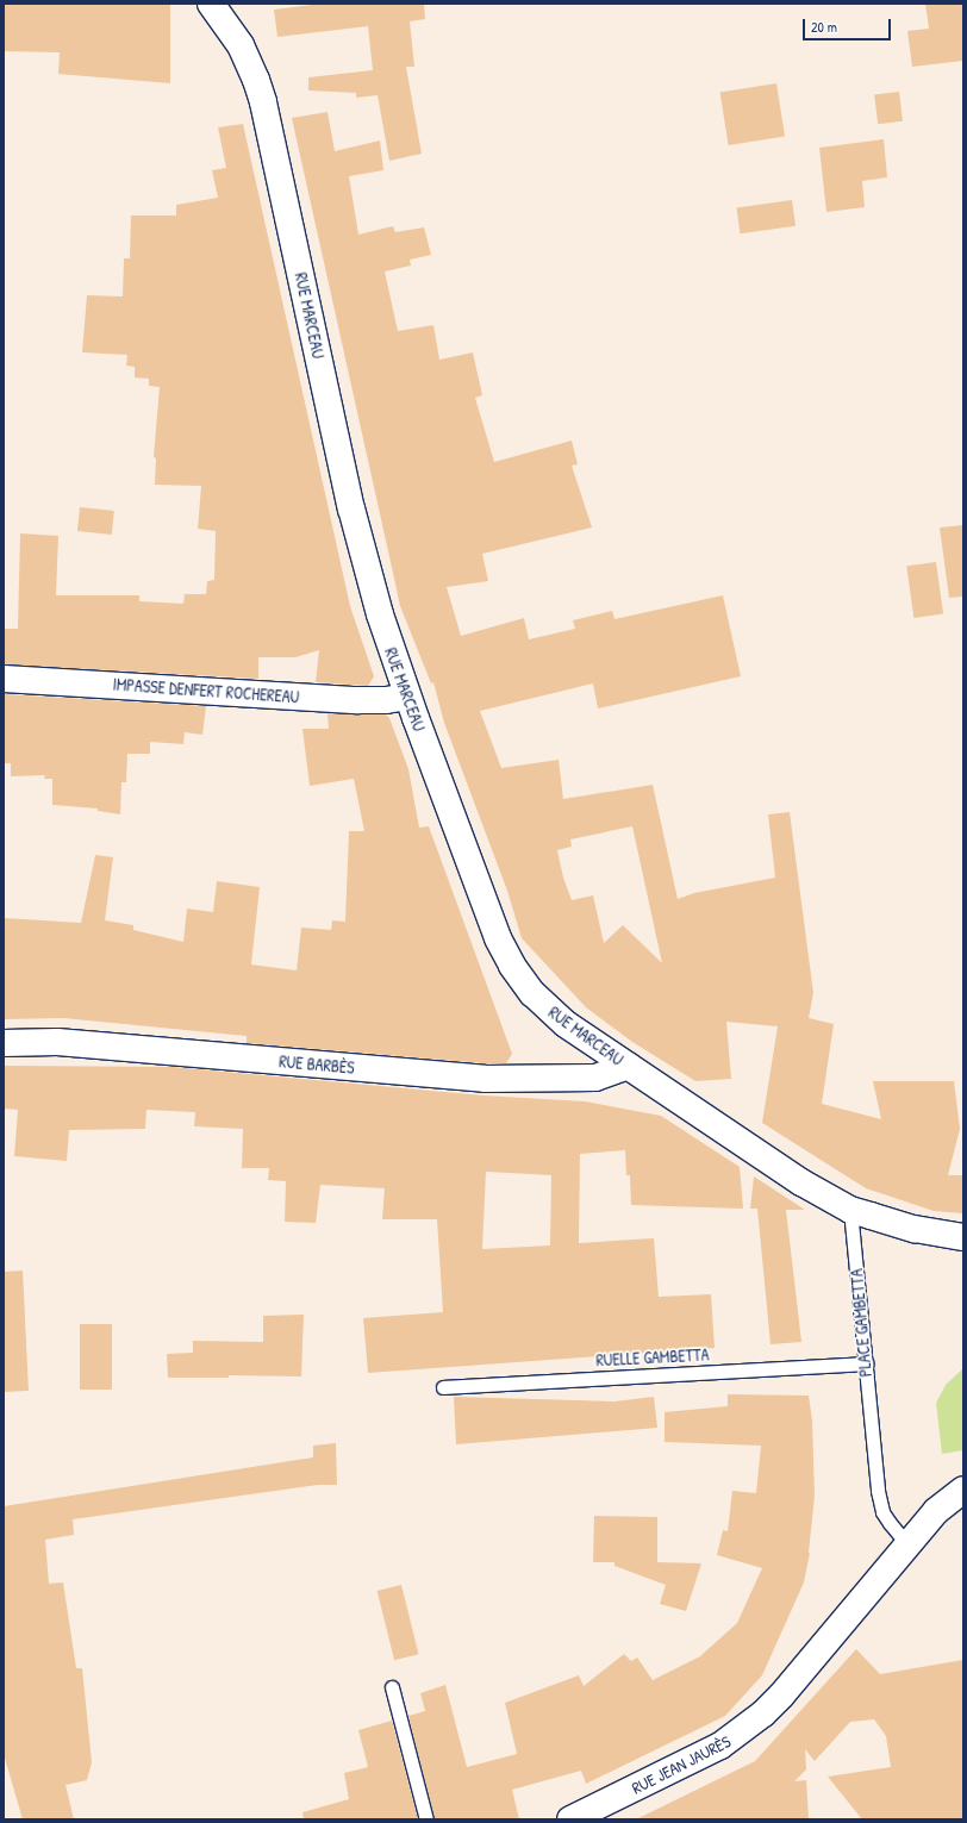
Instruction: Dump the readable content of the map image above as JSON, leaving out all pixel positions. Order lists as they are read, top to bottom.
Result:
{
  "streets": {
    "street": [
      "RUE MARCEAU",
      "IMPASSE DENFERT ROCHEREAU",
      "RUE BARBÈS",
      "RUE JEAN JAURÈS"
    ],
    "lane": ["PLACE GAMBETTA", "RUELLE GAMBETTA"]
  },
  "crossings": [
    ["RUE MARCEAU", "IMPASSE DENFERT ROCHEREAU"],
    ["RUE MARCEAU", "RUE BARBÈS"],
    ["RUE MARCEAU", "PLACE GAMBETTA"],
    ["PLACE GAMBETTA", "RUELLE GAMBETTA"],
    ["PLACE GAMBETTA", "RUE JEAN JAURÈS"]
  ],
  "scale_bar": "20 m"
}
